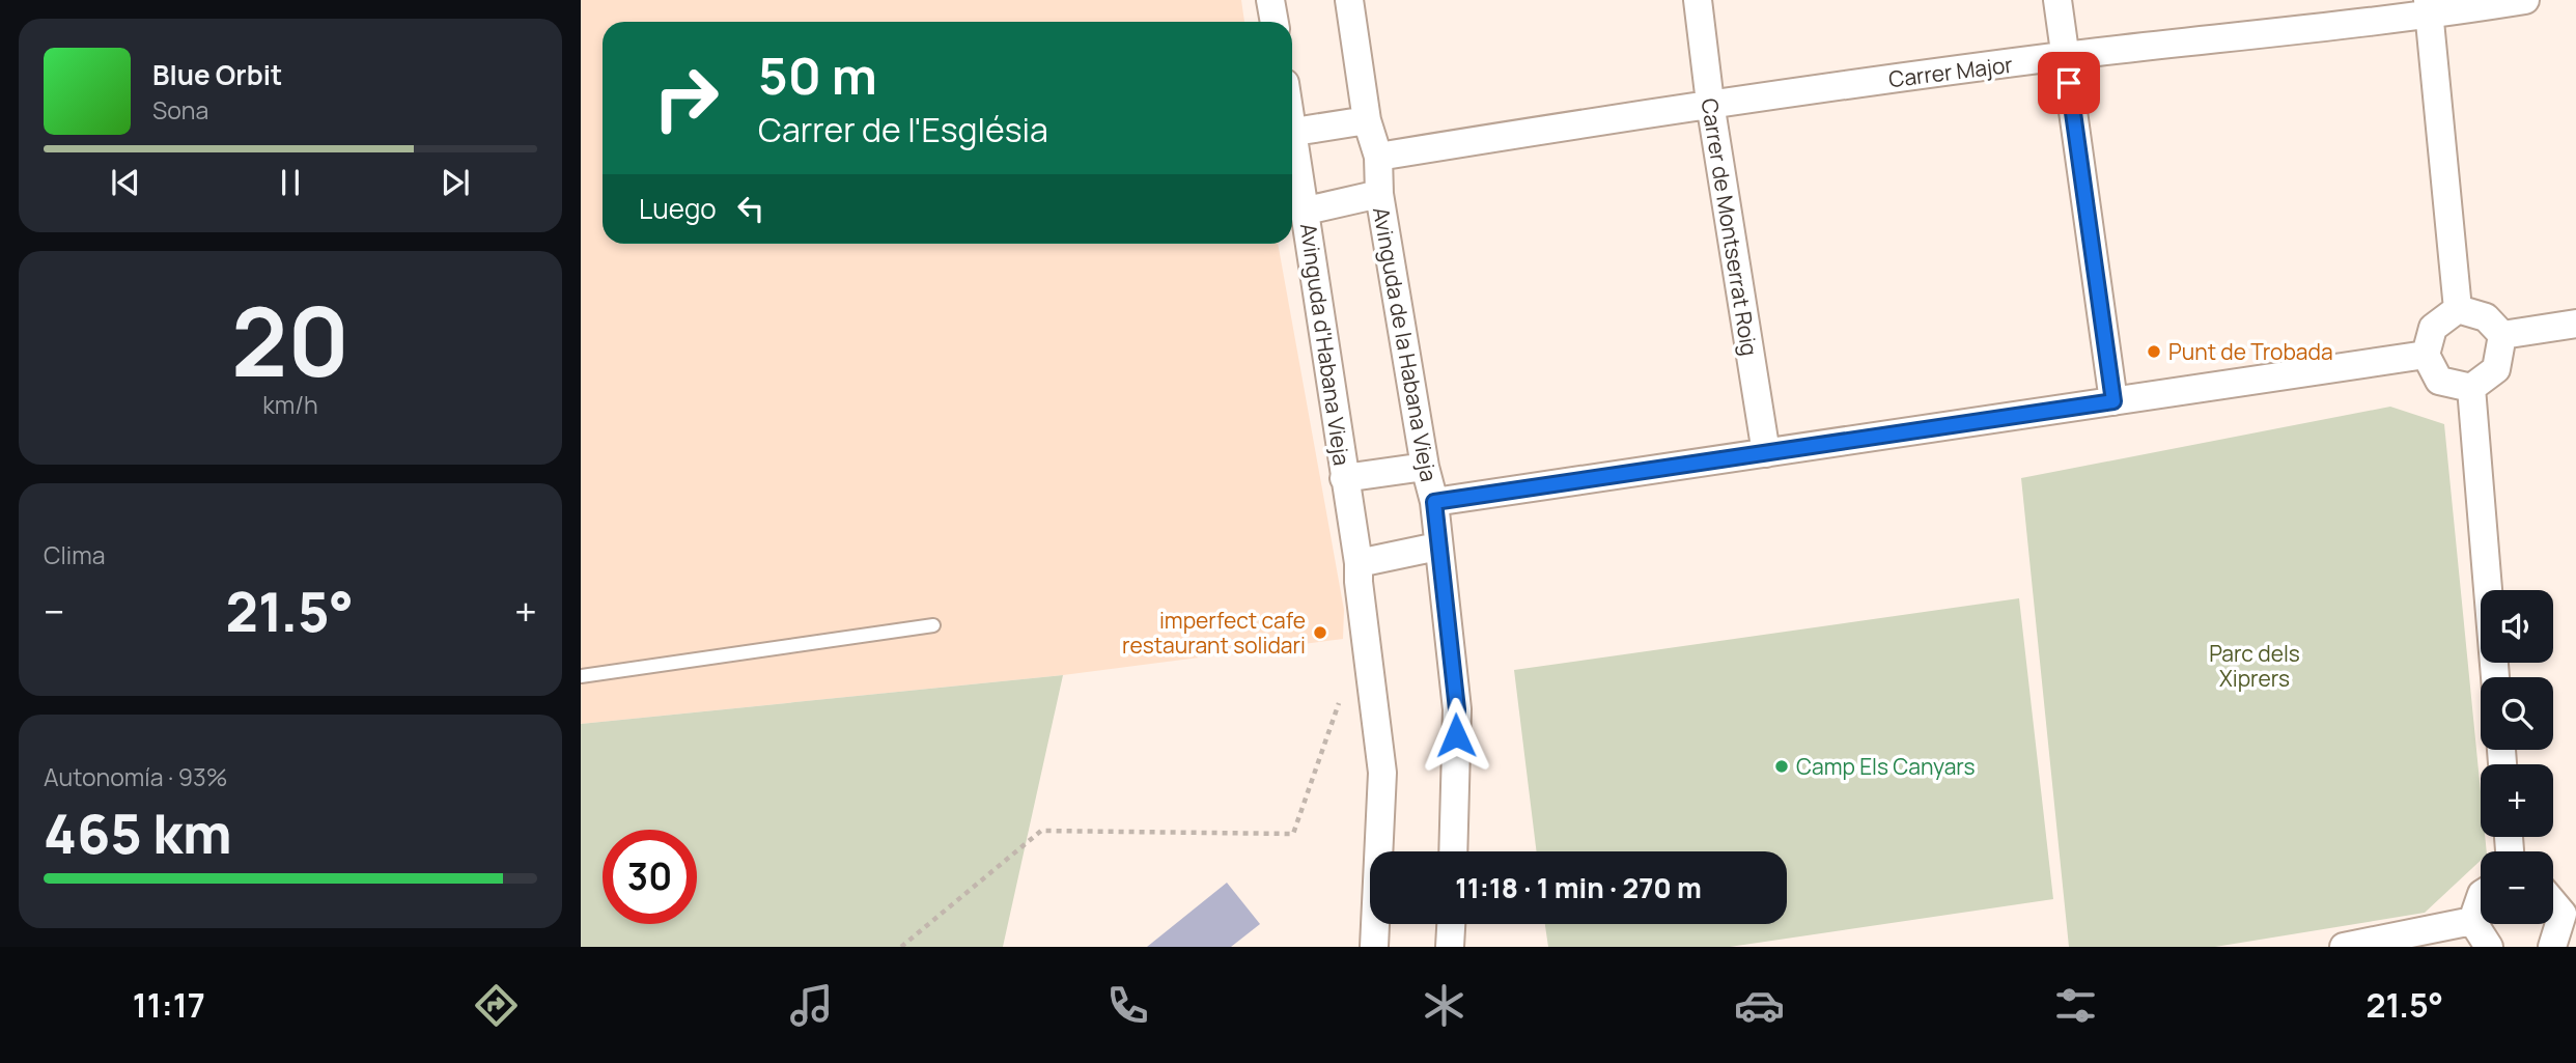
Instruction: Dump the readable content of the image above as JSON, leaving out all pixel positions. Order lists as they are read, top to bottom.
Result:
{
  "streets": {
    "street": [
      "Carrer Major",
      "Carrer de Montserrat Roig",
      "Avinguda d'Habana Vieja",
      "Avinguda de la Habana Vieja"
    ]
  },
  "crossings": [
    ["Carrer Major", "Carrer de Montserrat Roig"],
    ["Carrer Major", "Avinguda de la Habana Vieja"],
    ["Avinguda d'Habana Vieja", "Avinguda de la Habana Vieja"]
  ],
  "parks": ["Parc dels Xiprers"],
  "places": ["Punt de Trobada", "imperfect cafe restaurant solidari", "Camp Els Canyars"],
  "page": {
    "turn": ["50 m", "Carrer de l'Església"],
    "song": ["Blue Orbit", "Sona"],
    "then": "Luego",
    "tile": [
      ["20", "km/h"],
      "Clima",
      ["Autonomía · 93%", "465 km"]
    ],
    "heat": ["−", "21.5°", "+"],
    "map_buttons": ["+", "−"],
    "limit": "30",
    "trip": "11:18 · 1 min · 270 m",
    "tabs": ["11:17", "21.5°"]
  }
}
